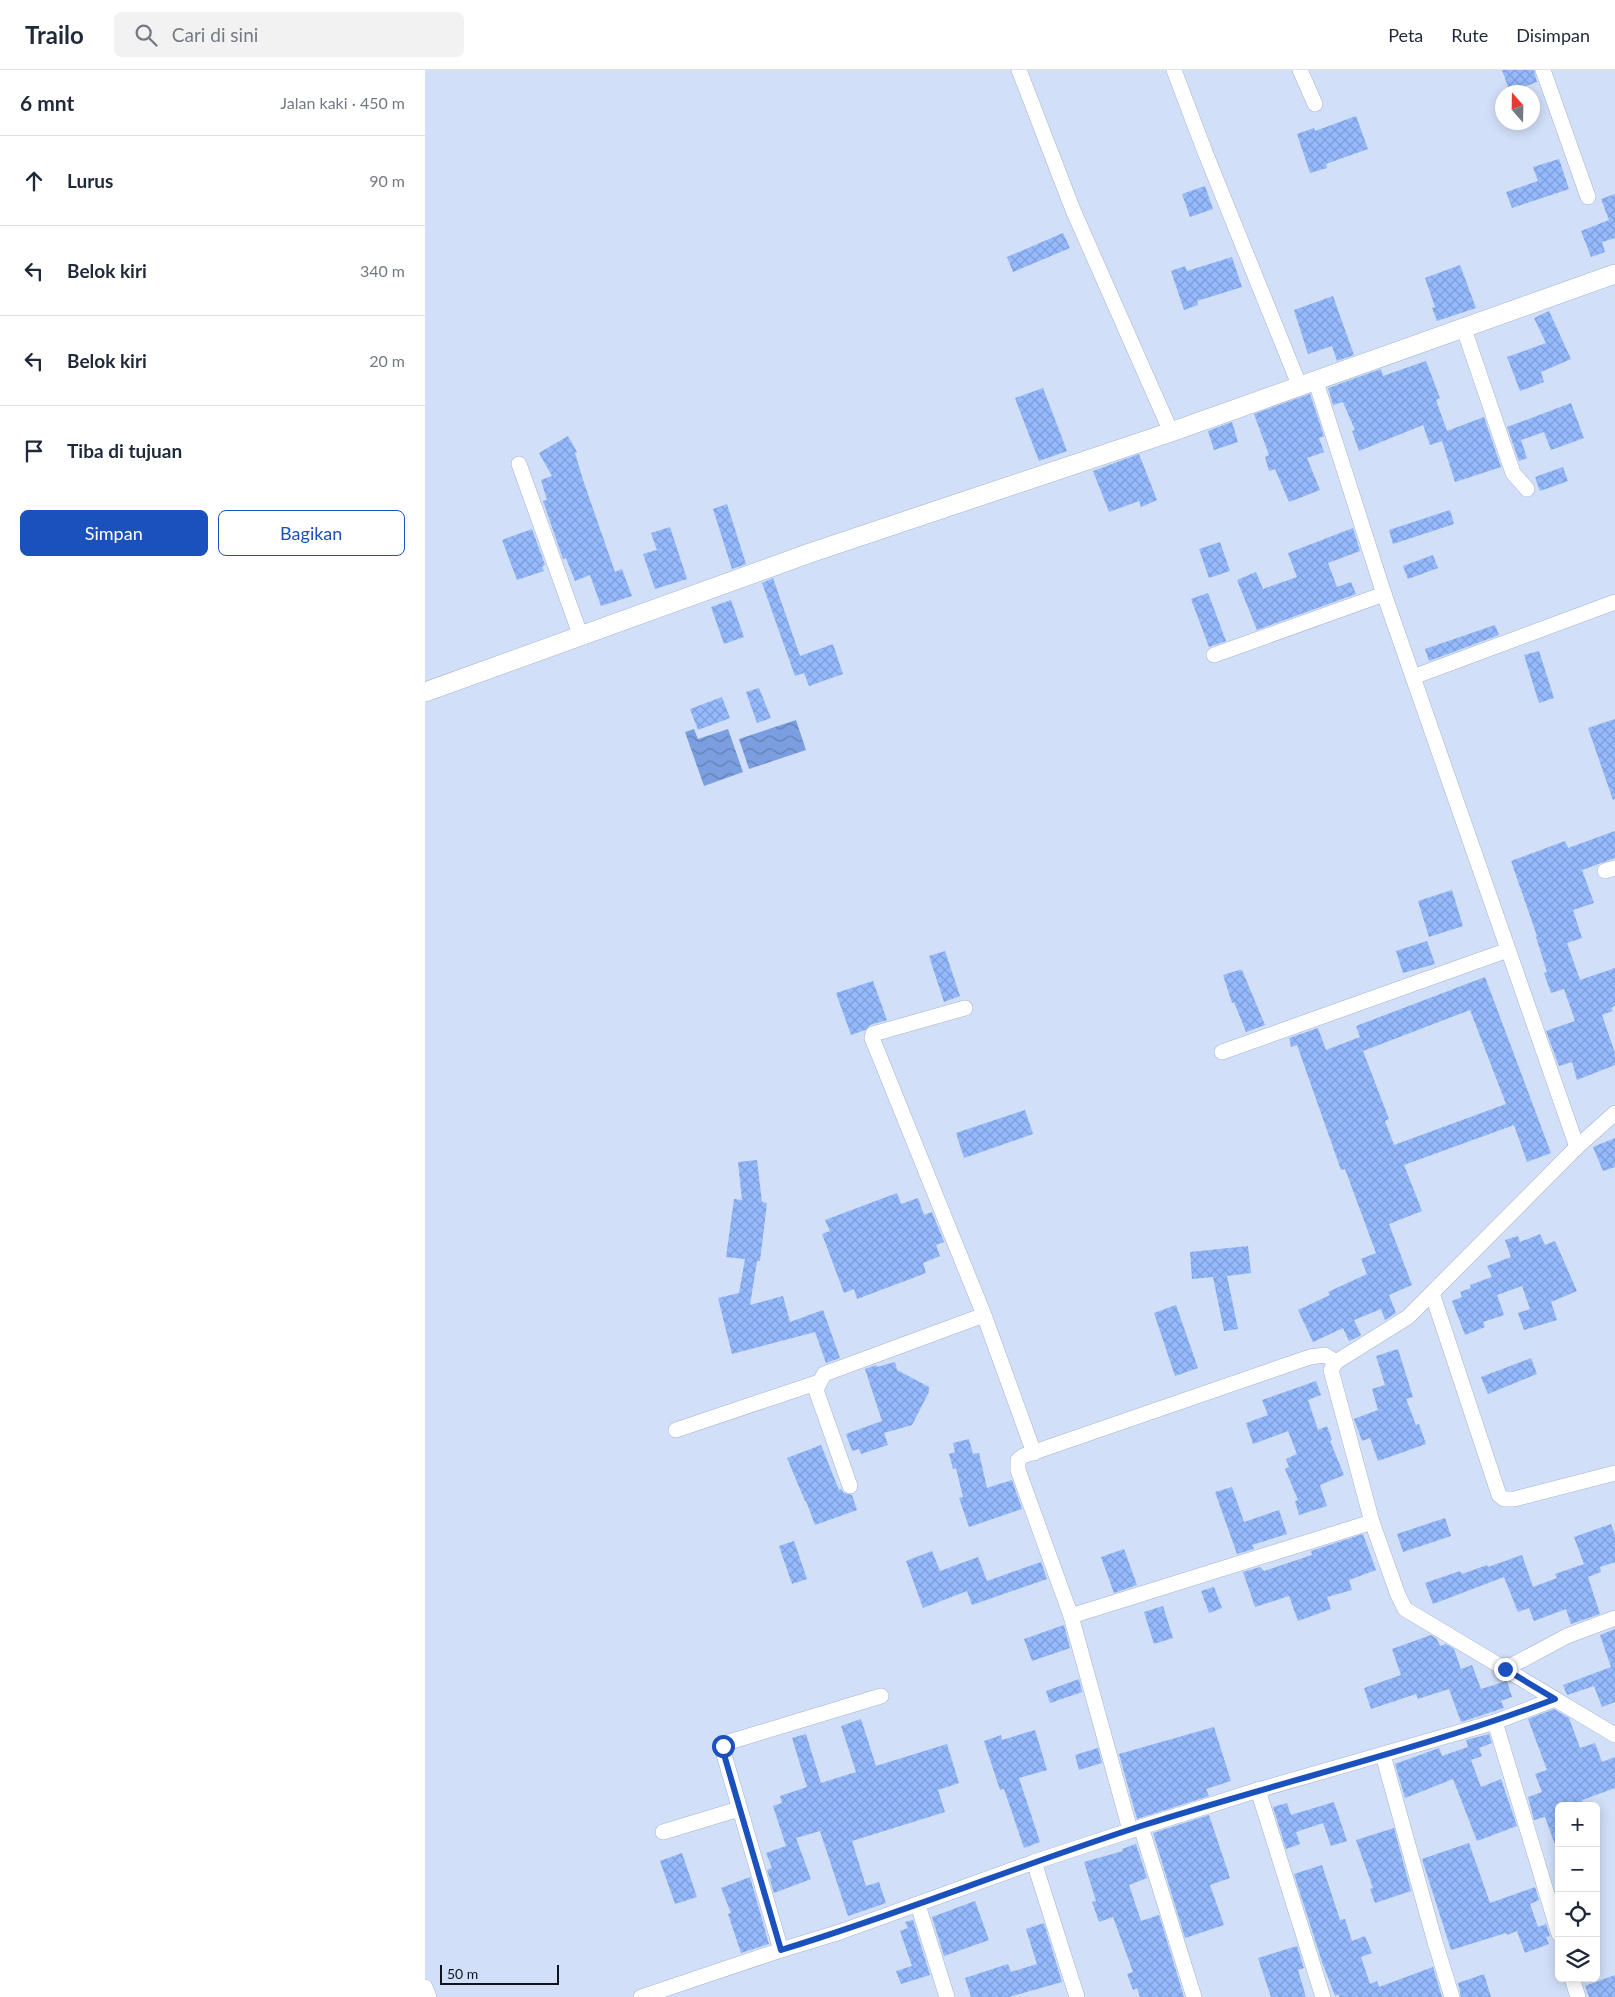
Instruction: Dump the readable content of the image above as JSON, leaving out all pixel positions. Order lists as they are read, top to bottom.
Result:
{
  "scale_bar": "50 m",
  "north": "top",
  "page": {
    "header": "Trailo",
    "search": "Cari di sini",
    "nav": ["Peta", "Rute", "Disimpan"],
    "heading": ["6 mnt", "Jalan kaki · 450 m"],
    "list": [
      ["Lurus", "90 m"],
      ["Belok kiri", "340 m"],
      ["Belok kiri", "20 m"],
      "Tiba di tujuan"
    ],
    "buttons": ["Simpan", "Bagikan"],
    "map_buttons": ["+", "−"],
    "scale": "50 m"
  }
}
